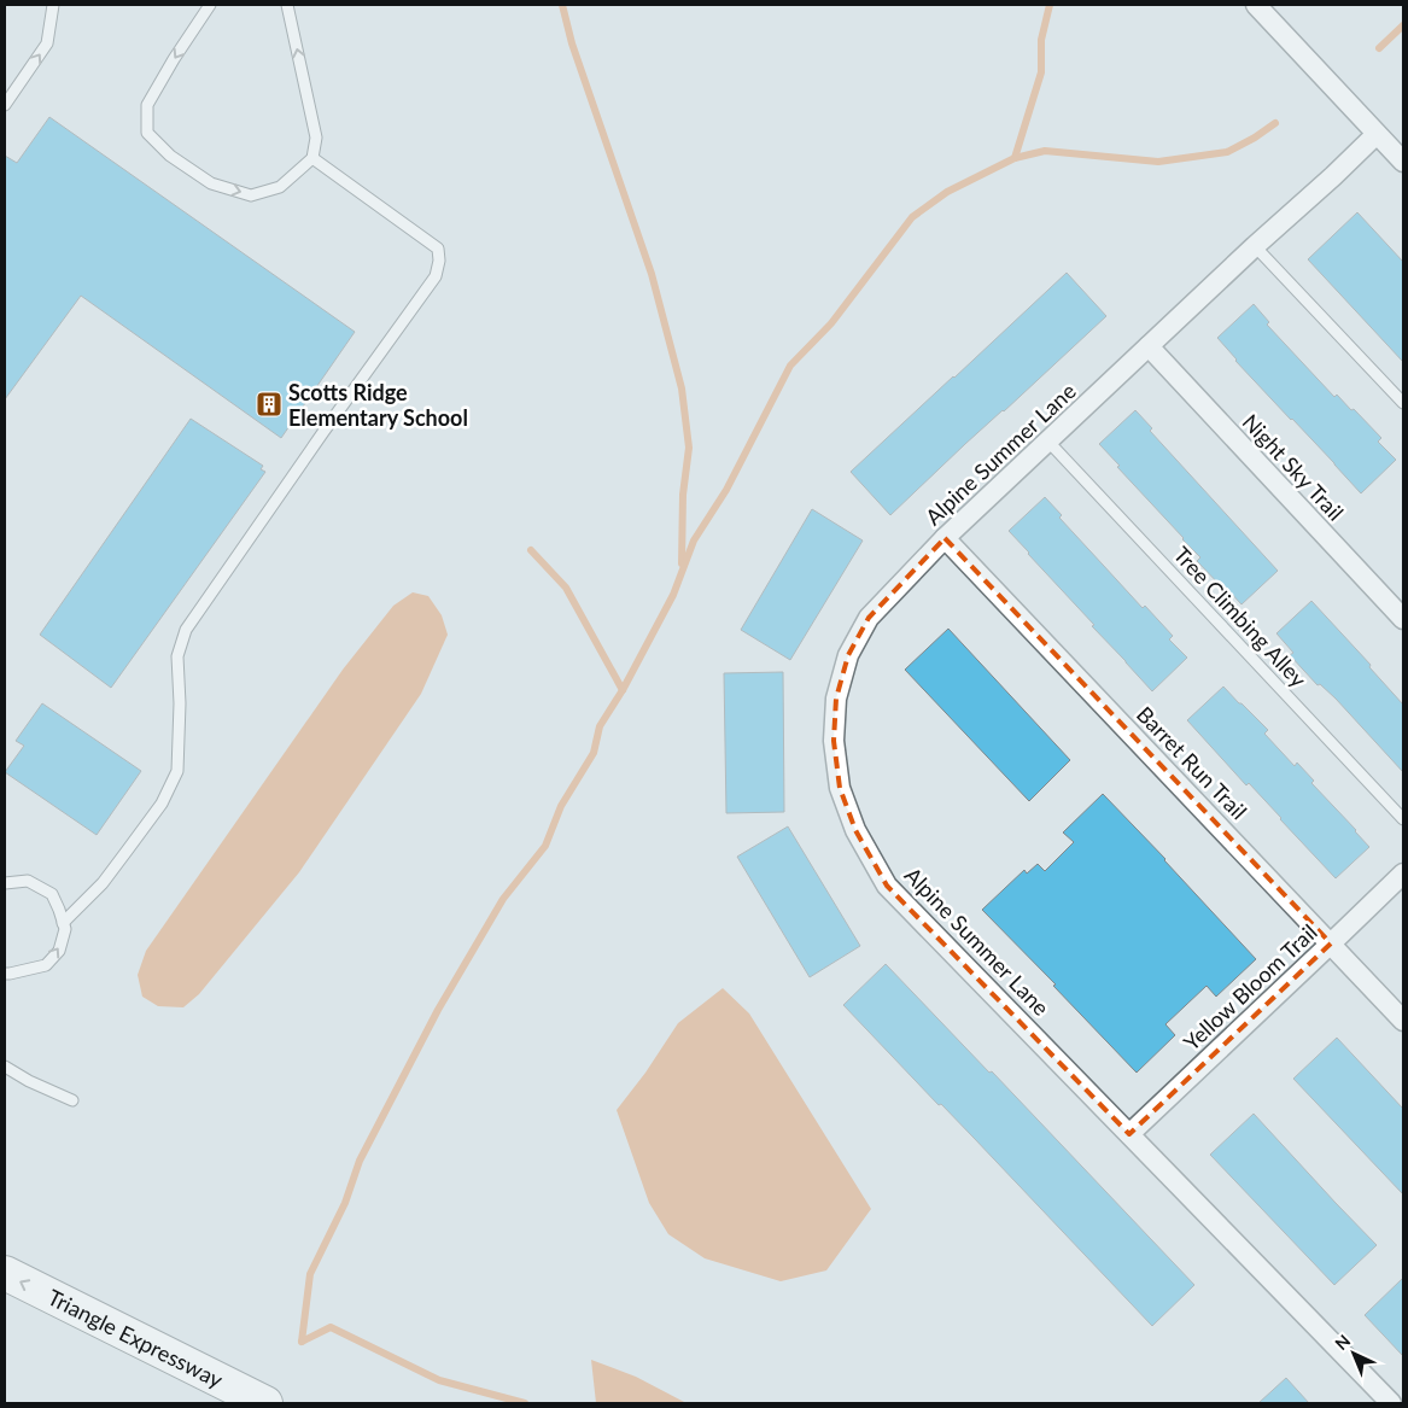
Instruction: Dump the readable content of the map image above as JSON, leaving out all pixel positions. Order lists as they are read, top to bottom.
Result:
{
  "streets": {
    "highway": ["Triangle Expressway"],
    "street": [
      "Alpine Summer Lane",
      "Night Sky Trail",
      "Barret Run Trail",
      "Yellow Bloom Trail"
    ],
    "lane": ["Tree Climbing Alley"]
  },
  "crossings": [
    ["Alpine Summer Lane", "Night Sky Trail"],
    ["Alpine Summer Lane", "Tree Climbing Alley"],
    ["Alpine Summer Lane", "Barret Run Trail"],
    ["Alpine Summer Lane", "Yellow Bloom Trail"],
    ["Barret Run Trail", "Yellow Bloom Trail"]
  ],
  "one_way": ["Triangle Expressway"],
  "places": {
    "building": ["Scotts Ridge Elementary School"]
  },
  "north": "top left"
}
